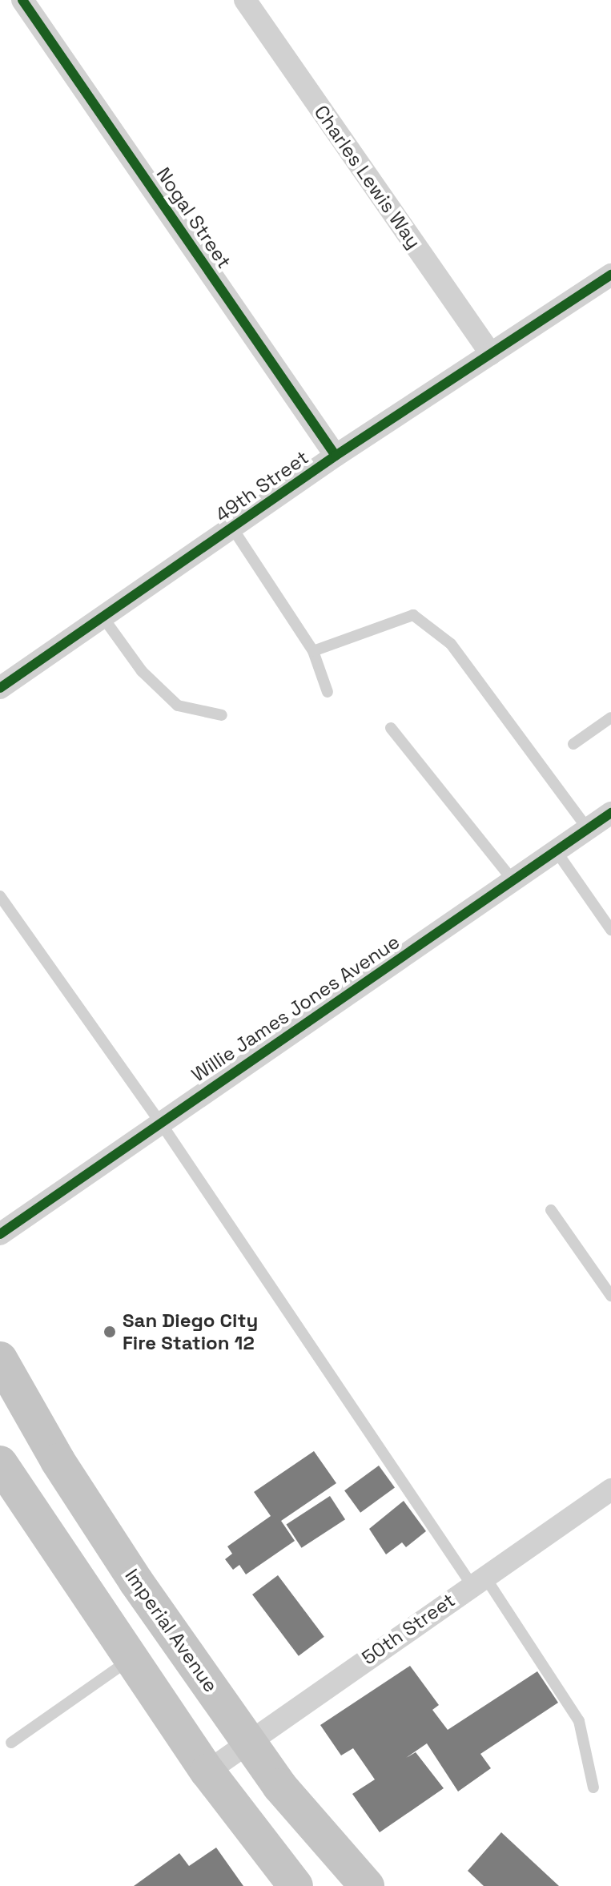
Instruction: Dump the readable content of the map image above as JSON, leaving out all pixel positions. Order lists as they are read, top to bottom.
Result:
{
  "streets": {
    "main road": ["Imperial Avenue"],
    "street": [
      "Charles Lewis Way",
      "Nogal Street",
      "49th Street",
      "Willie James Jones Avenue",
      "50th Street"
    ]
  },
  "crossings": [
    ["Charles Lewis Way", "49th Street"],
    ["Nogal Street", "49th Street"],
    ["50th Street", "Imperial Avenue"]
  ],
  "places": ["San Diego City Fire Station 12"]
}
